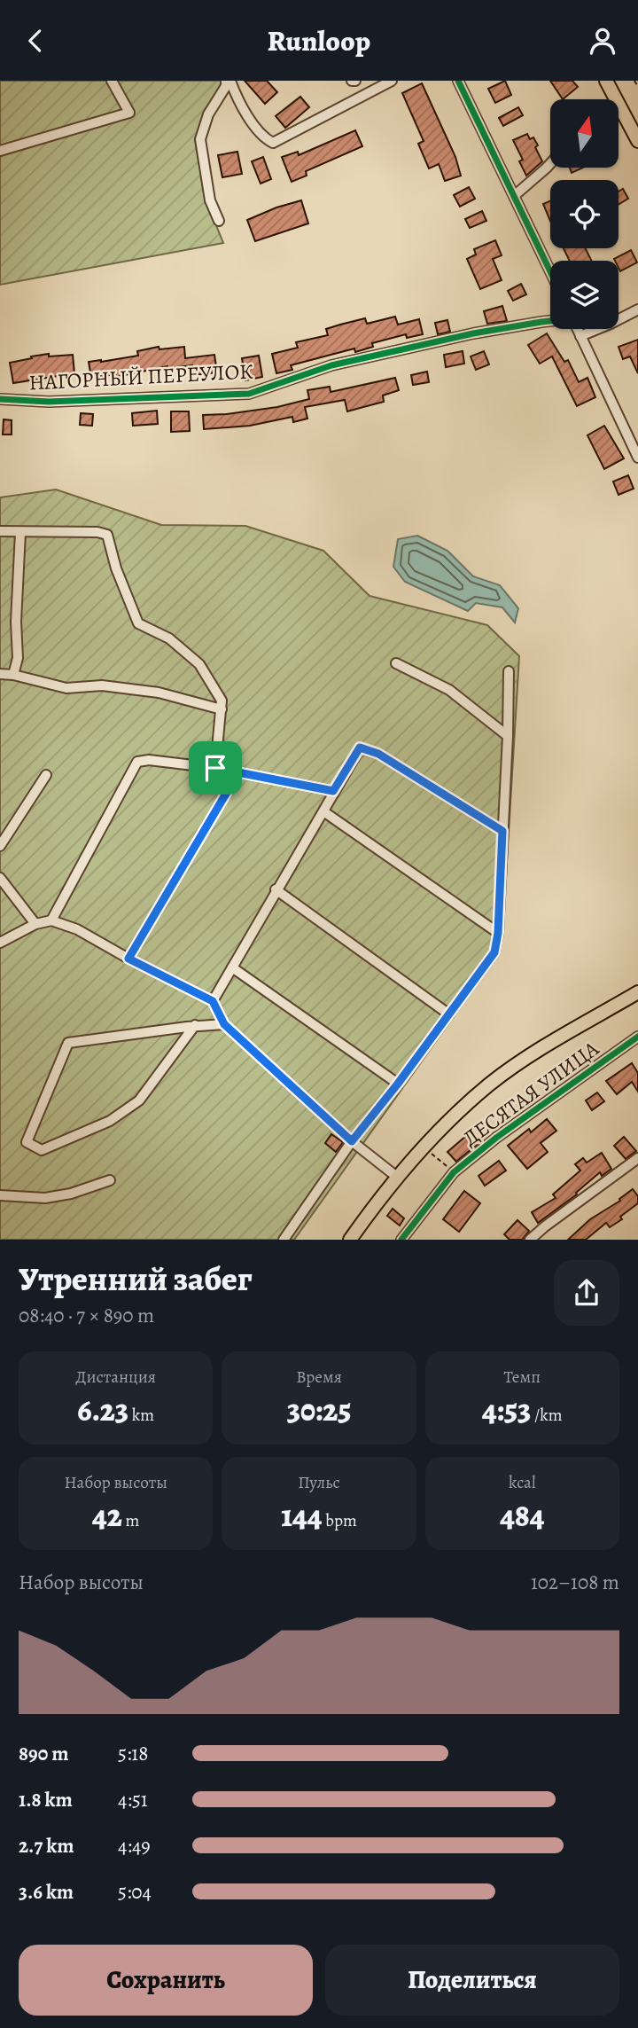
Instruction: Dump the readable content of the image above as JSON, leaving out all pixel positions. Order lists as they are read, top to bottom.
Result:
{
  "streets": {
    "street": ["НАГОРНЫЙ ПЕРЕУЛОК", "ДЕСЯТАЯ УЛИЦА"]
  },
  "north": "top",
  "page": {
    "header": "Runloop",
    "heading": ["Утренний забег", "08:40 · 7 × 890 m"],
    "stats": [
      ["Дистанция", "6.23 km"],
      ["Время", "30:25"],
      ["Темп", "4:53 /km"],
      ["Набор высоты", "42 m"],
      ["Пульс", "144 bpm"],
      ["kcal", "484"]
    ],
    "chart": ["Набор высоты", "102–108 m"],
    "list": [
      {
        "name": "890 m",
        "note": "5:18"
      },
      {
        "name": "1.8 km",
        "note": "4:51"
      },
      {
        "name": "2.7 km",
        "note": "4:49"
      },
      {
        "name": "3.6 km",
        "note": "5:04"
      }
    ],
    "buttons": ["Сохранить", "Поделиться"]
  }
}
